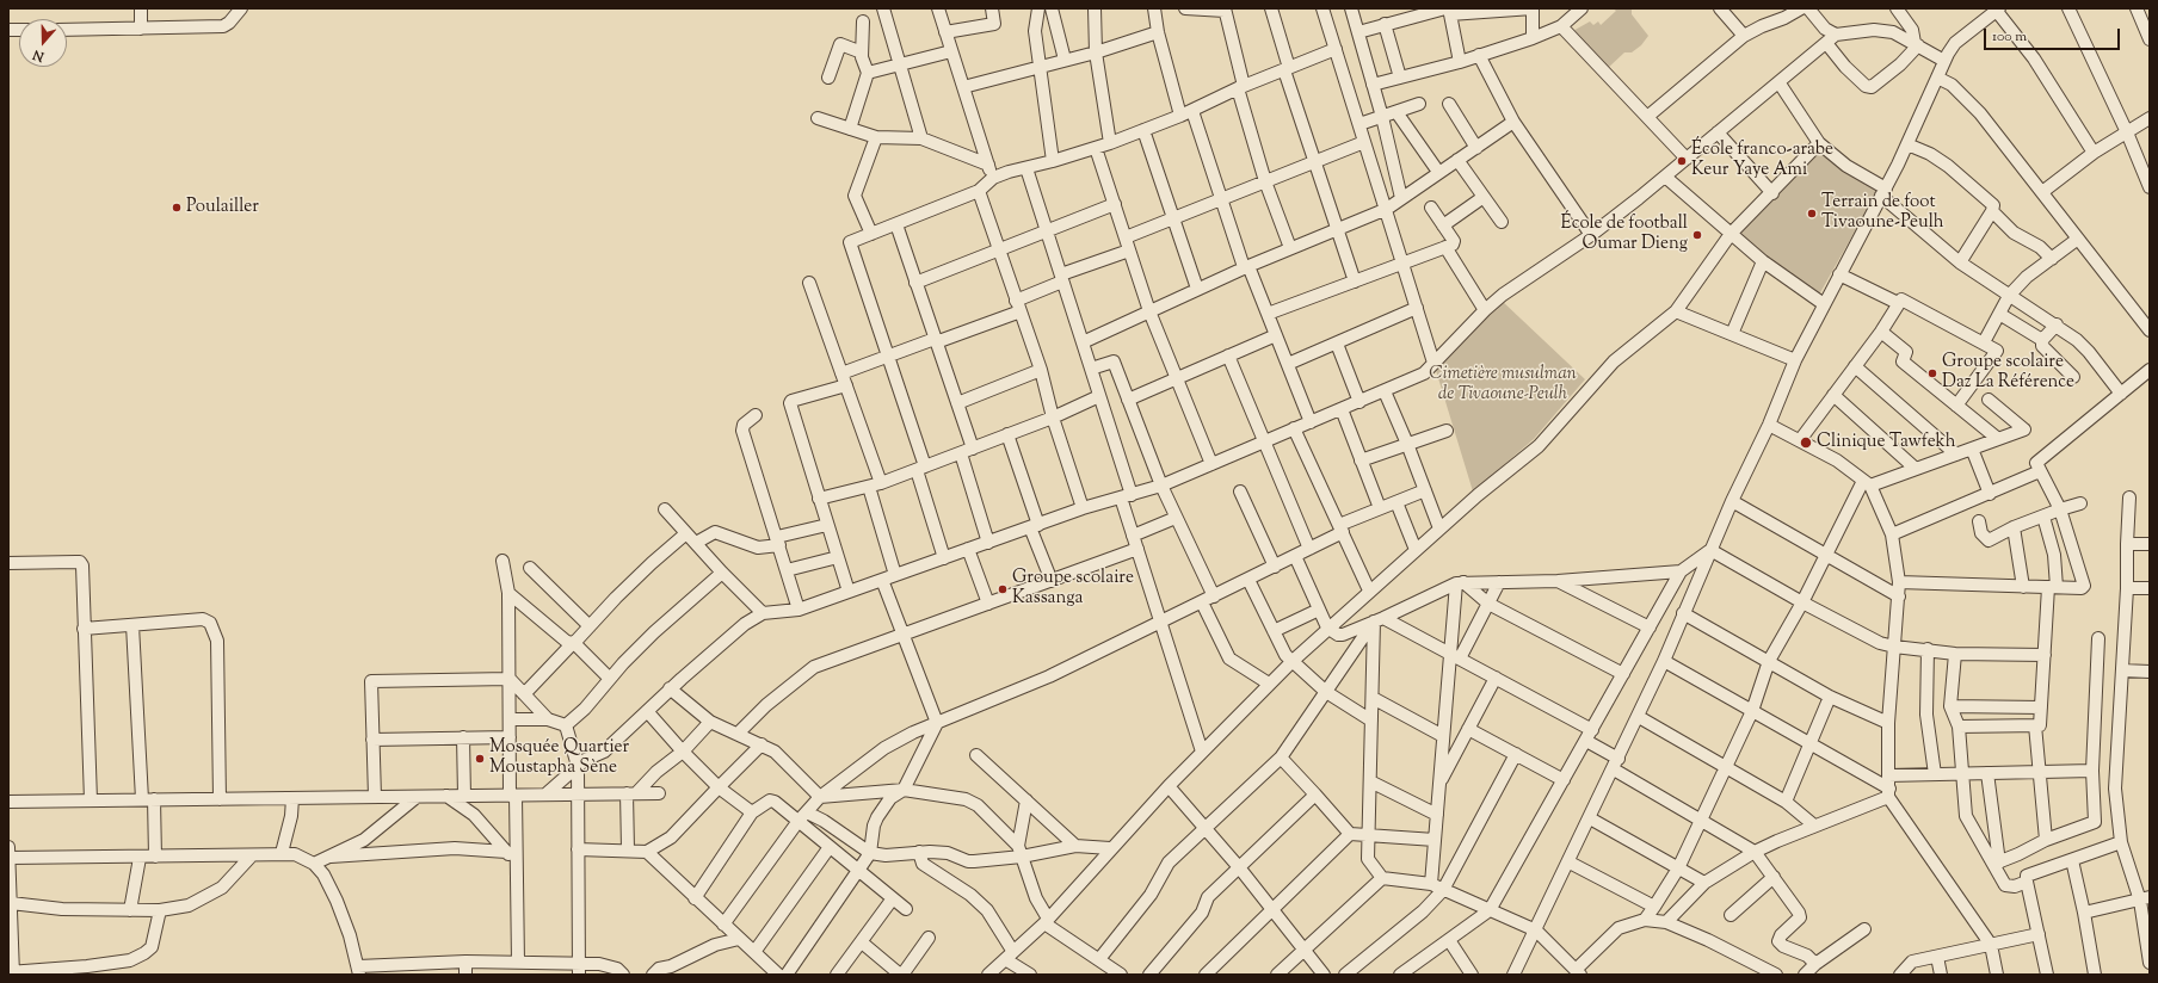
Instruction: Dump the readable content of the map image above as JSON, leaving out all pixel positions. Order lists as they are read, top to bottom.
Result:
{
  "parks": ["Cimetière musulman de Tivaoune-Peulh"],
  "places": [
    "École franco-arabe Keur Yaye Ami",
    "Poulailler",
    "Terrain de foot Tivaoune-Peulh",
    "École de football Oumar Dieng",
    "Groupe scolaire Daz La Référence",
    "Clinique Tawfekh",
    "Groupe scolaire Kassanga",
    "Mosquée Quartier Moustapha Sène"
  ],
  "scale_bar": "100 m",
  "north": "bottom"
}
